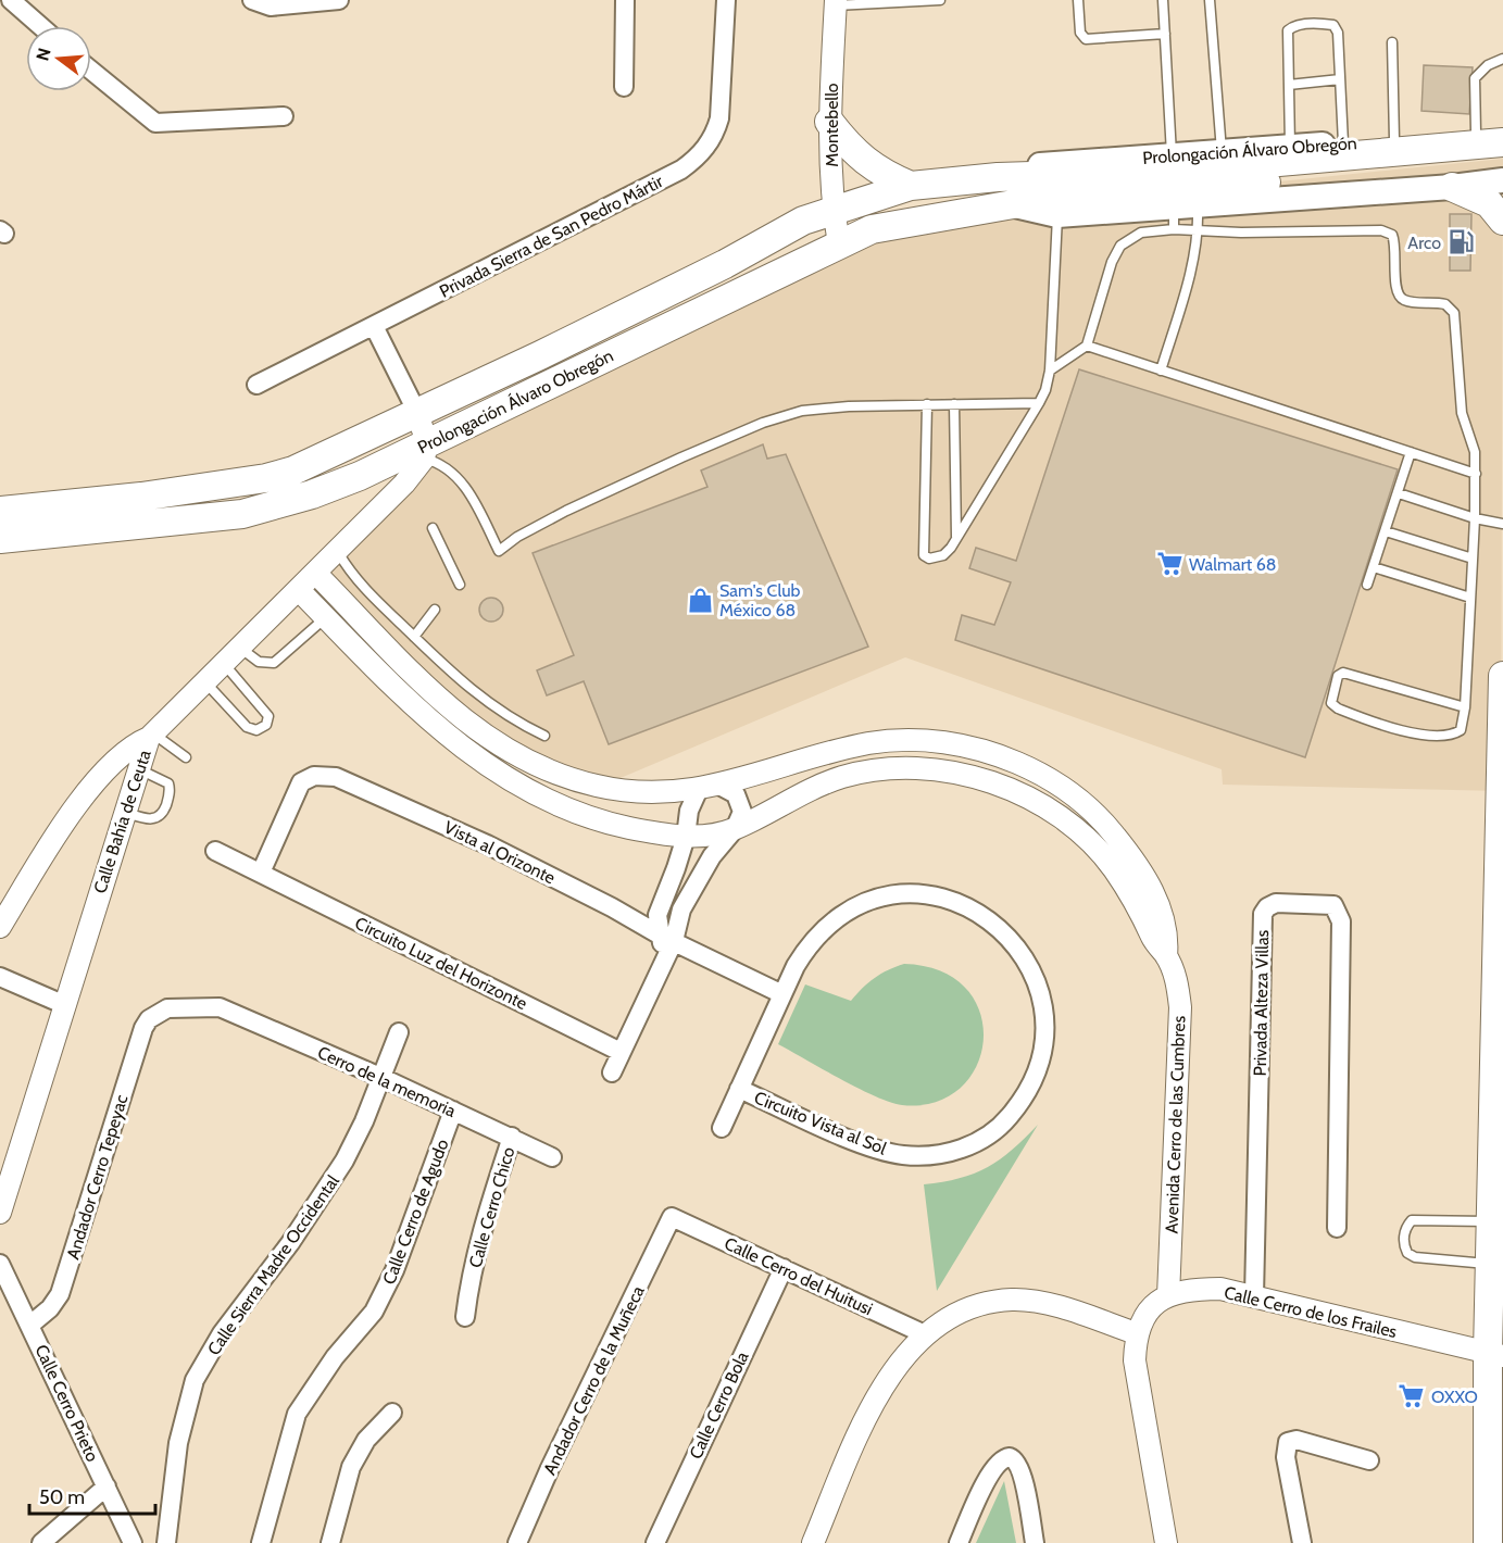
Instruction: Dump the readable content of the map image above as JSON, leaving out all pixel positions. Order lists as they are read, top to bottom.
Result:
{
  "streets": {
    "main road": ["Prolongación Álvaro Obregón"],
    "street": [
      "Montebello",
      "Privada Sierra de San Pedro Mártir",
      "Calle Bahía de Ceuta",
      "Vista al Orizonte",
      "Circuito Luz del Horizonte",
      "Privada Alteza Villas",
      "Cerro de la memoria",
      "Circuito Vista al Sol",
      "Avenida Cerro de las Cumbres",
      "Andador Cerro Tepeyac",
      "Calle Cerro Chico",
      "Calle Cerro de Agudo",
      "Calle Sierra Madre Occidental",
      "Calle Cerro del Huitusi",
      "Calle Cerro de los Frailes",
      "Andador Cerro de la Muñeca",
      "Calle Cerro Prieto",
      "Calle Cerro Bola"
    ]
  },
  "crossings": [
    ["Montebello", "Prolongación Álvaro Obregón"],
    ["Prolongación Álvaro Obregón", "Calle Bahía de Ceuta"],
    ["Calle Bahía de Ceuta", "Avenida Cerro de las Cumbres"],
    ["Vista al Orizonte", "Circuito Luz del Horizonte"],
    ["Vista al Orizonte", "Circuito Vista al Sol"],
    ["Privada Alteza Villas", "Calle Cerro de los Frailes"],
    ["Cerro de la memoria", "Andador Cerro Tepeyac"],
    ["Cerro de la memoria", "Calle Cerro Chico"],
    ["Cerro de la memoria", "Calle Cerro de Agudo"],
    ["Cerro de la memoria", "Calle Sierra Madre Occidental"],
    ["Avenida Cerro de las Cumbres", "Calle Cerro de los Frailes"],
    ["Andador Cerro Tepeyac", "Calle Cerro Prieto"],
    ["Calle Cerro del Huitusi", "Andador Cerro de la Muñeca"],
    ["Calle Cerro del Huitusi", "Calle Cerro Bola"]
  ],
  "places": {
    "fuel station": ["Arco"],
    "supermarket": ["Walmart 68", "OXXO"],
    "shop": ["Sam's Club México 68"]
  },
  "scale_bar": "50 m",
  "north": "left"
}
